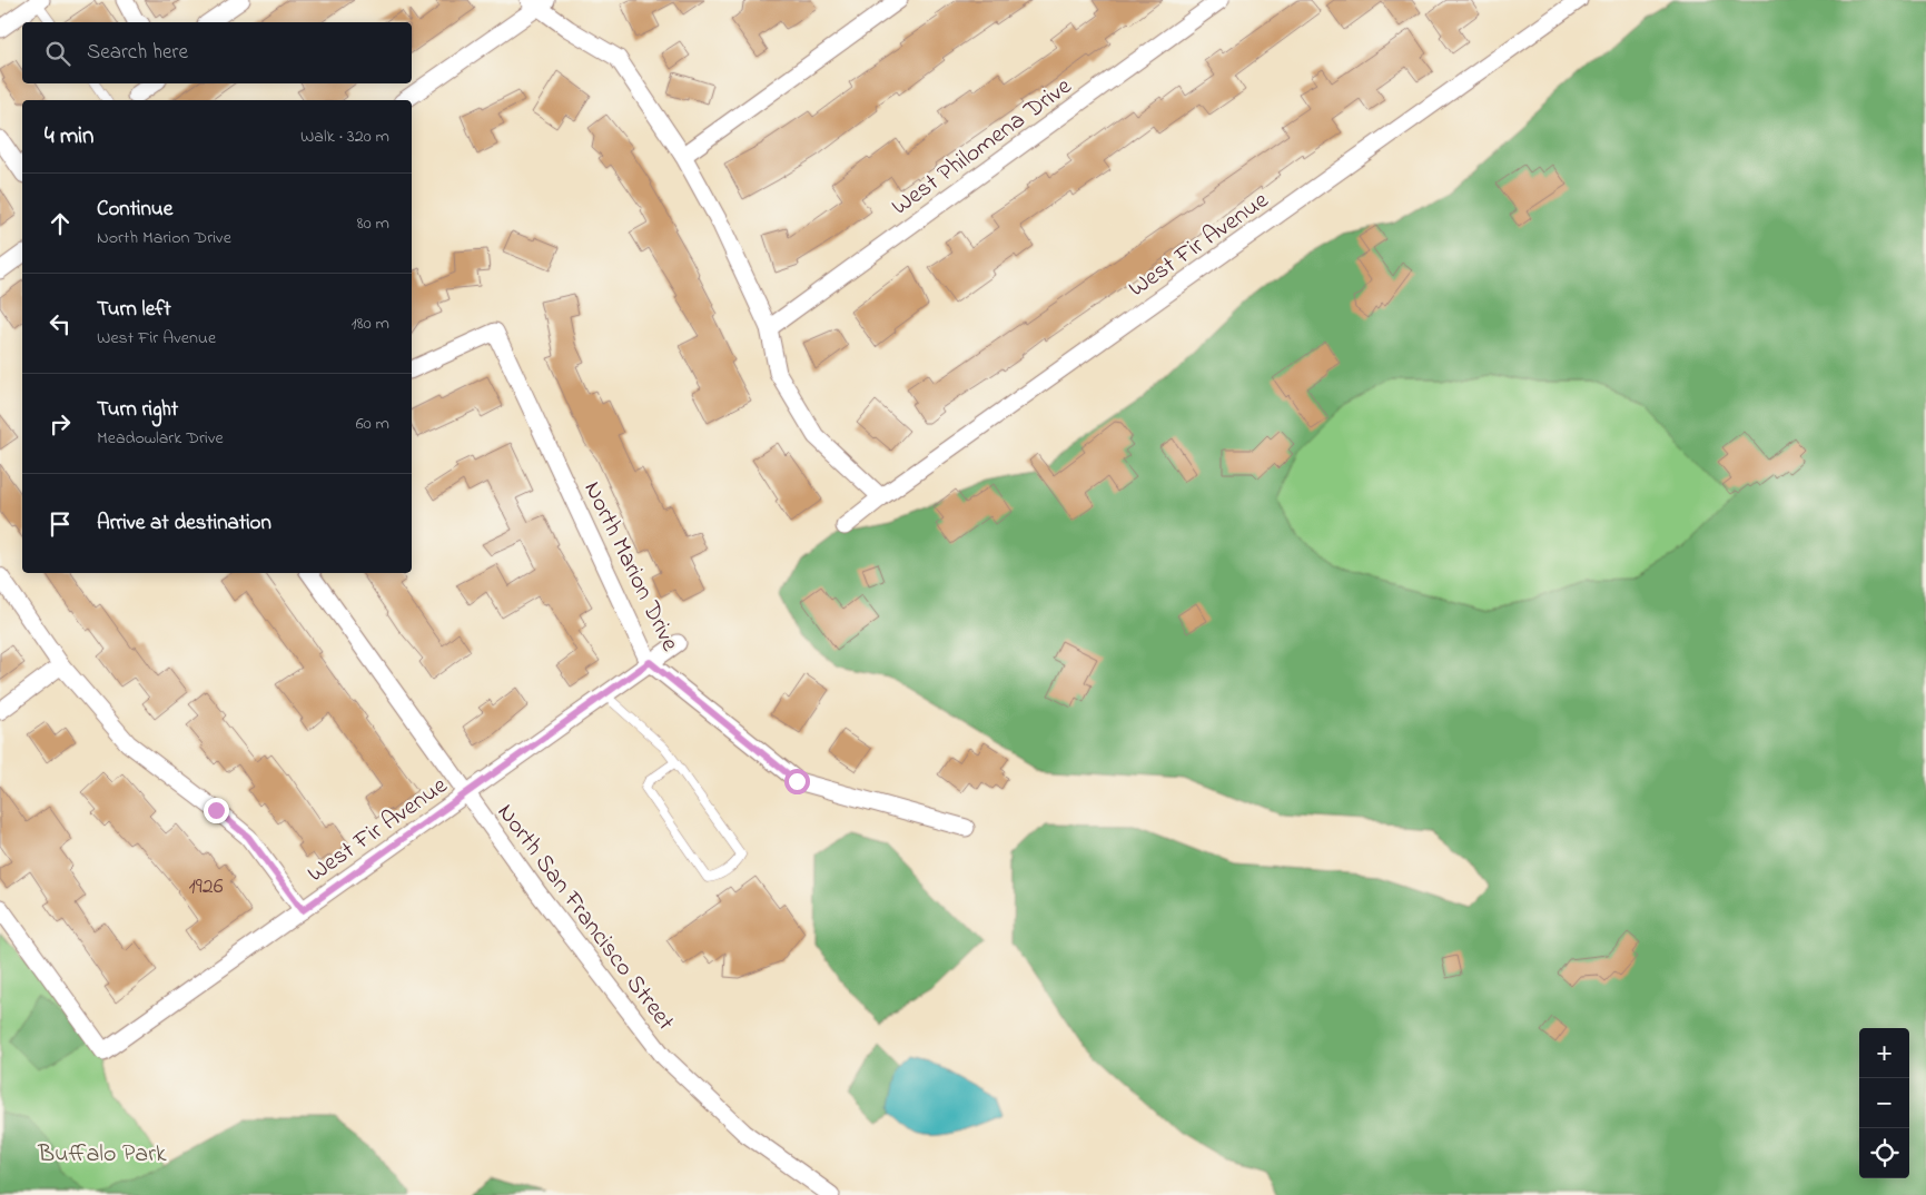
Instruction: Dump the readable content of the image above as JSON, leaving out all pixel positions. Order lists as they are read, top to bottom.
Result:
{
  "streets": {
    "street": [
      "West Philomena Drive",
      "West Fir Avenue",
      "North Marion Drive",
      "North San Francisco Street"
    ]
  },
  "crossings": [
    ["West Fir Avenue", "North Marion Drive"],
    ["West Fir Avenue", "North San Francisco Street"]
  ],
  "parks": ["Buffalo Park"],
  "house_numbers": ["1926"],
  "page": {
    "search": "Search here",
    "heading": ["4 min", "Walk · 320 m"],
    "list": [
      ["Continue", "North Marion Drive", "80 m"],
      ["Turn left", "West Fir Avenue", "180 m"],
      ["Turn right", "Meadowlark Drive", "60 m"],
      "Arrive at destination"
    ],
    "map_buttons": ["+", "−"]
  }
}
